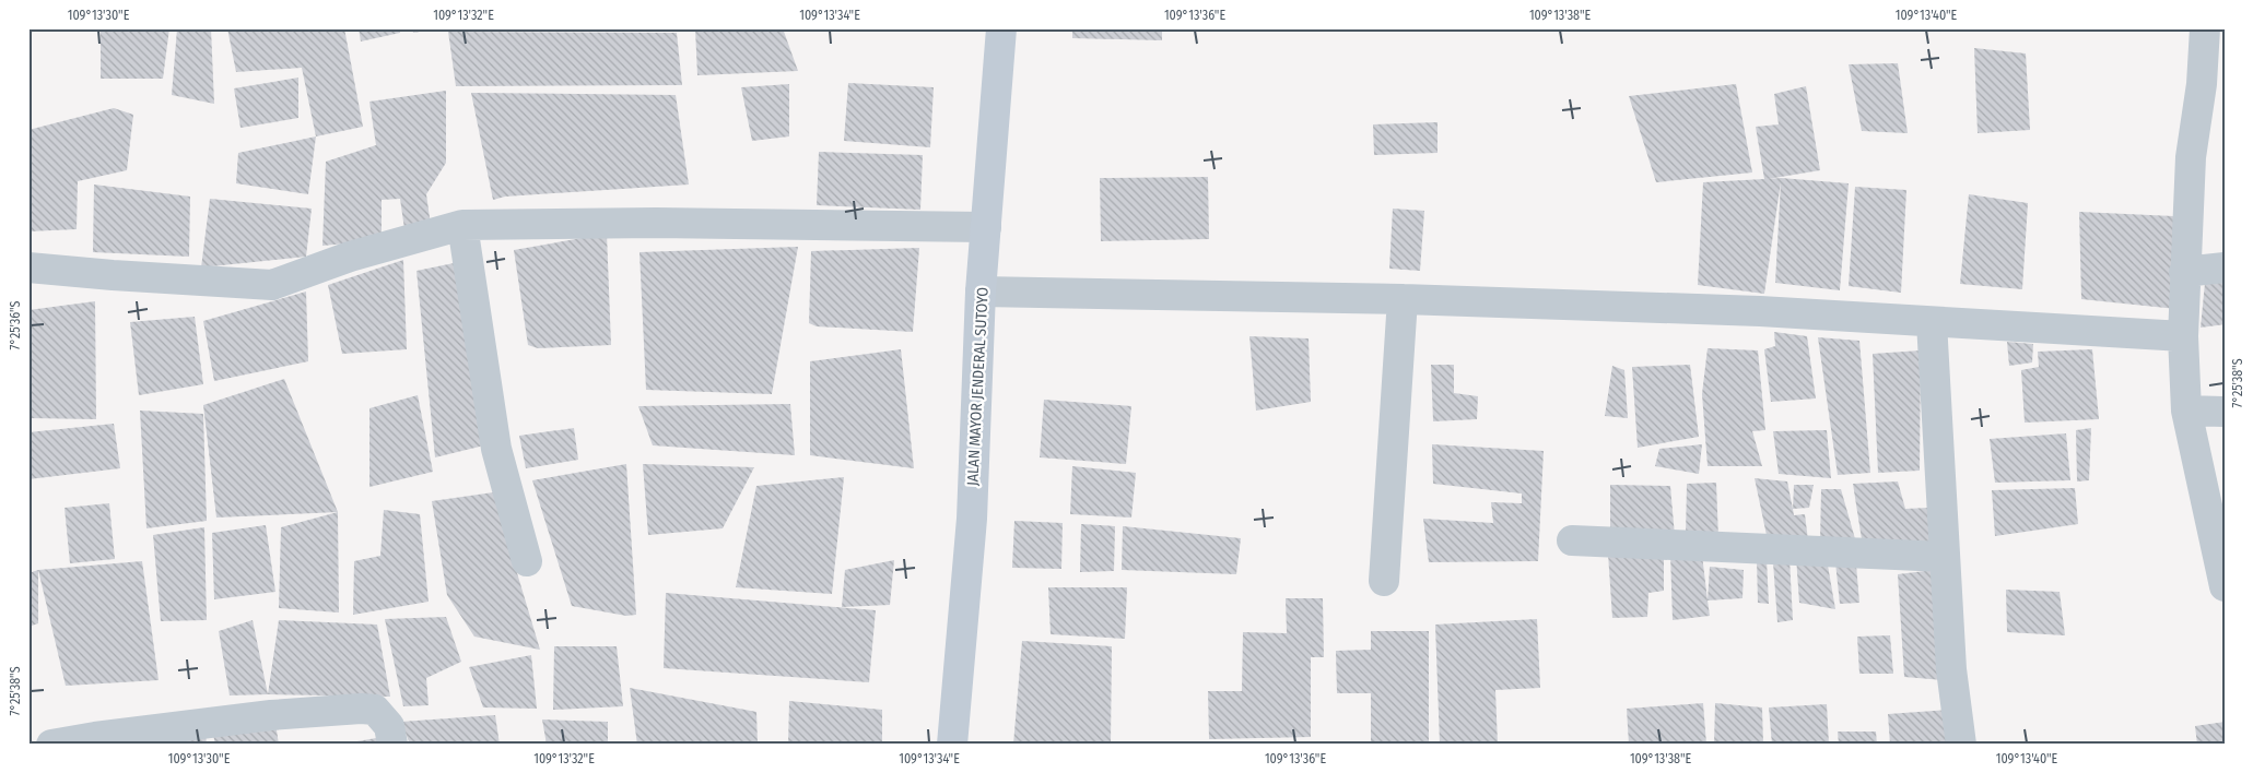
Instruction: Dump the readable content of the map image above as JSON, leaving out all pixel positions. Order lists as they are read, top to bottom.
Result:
{
  "streets": {
    "main road": ["JALAN MAYOR JENDERAL SUTOYO"]
  },
  "coordinates": [
    "109°13'30\"E",
    "109°13'32\"E",
    "109°13'34\"E",
    "109°13'36\"E",
    "109°13'38\"E",
    "109°13'40\"E",
    "7°25'36\"S",
    "7°25'38\"S"
  ]
}
